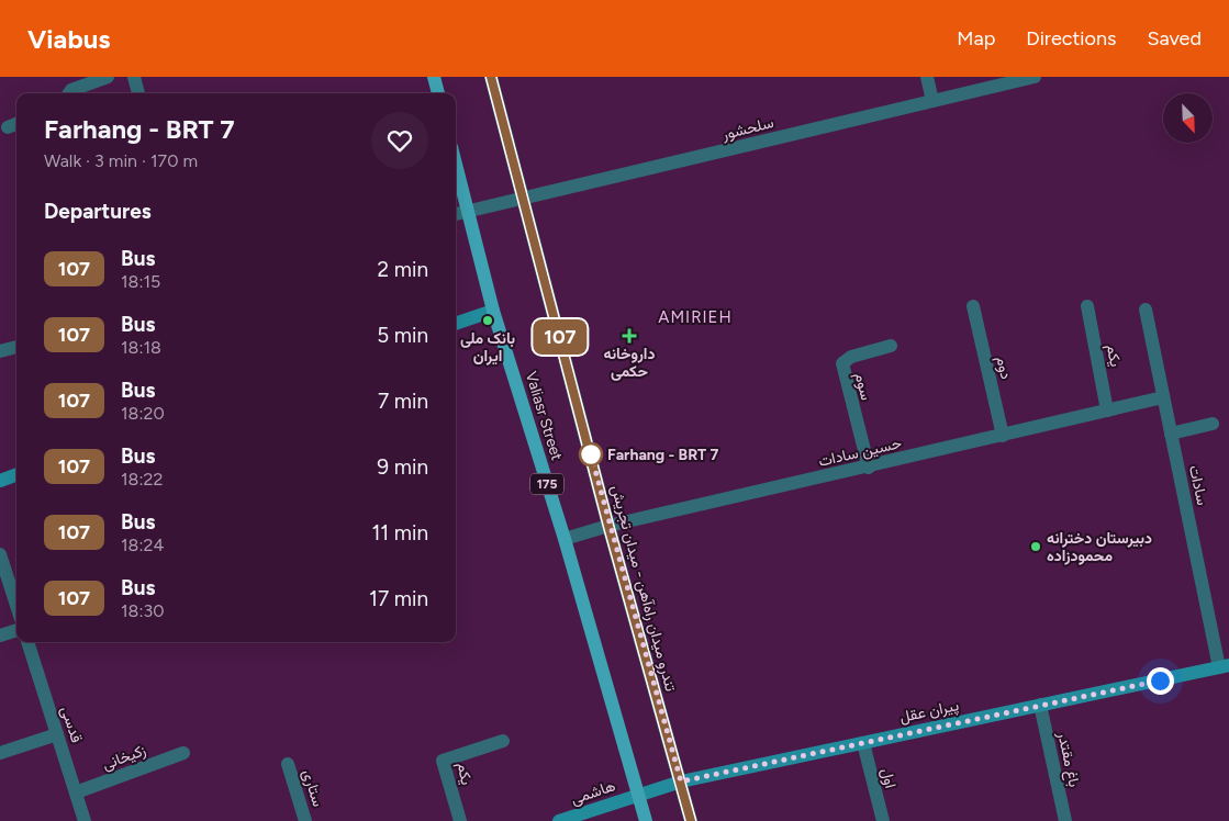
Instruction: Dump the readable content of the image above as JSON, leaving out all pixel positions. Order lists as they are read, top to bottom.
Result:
{
  "streets": {
    "main road": ["Valiasr Street", "175"],
    "street": [
      "سلحشور",
      "یکم",
      "دوم",
      "سوم",
      "حسین سادات",
      "سادات",
      "تندرو میدان راه‌آهن - میدان تجریش",
      "پیران عقل",
      "قدسی",
      "زکیخانی",
      "باغ مقتدر",
      "اول",
      "ستاری",
      "هاشمی"
    ]
  },
  "crossings": [
    ["سلحشور", "Valiasr Street"],
    ["سلحشور", "تندرو میدان راه‌آهن - میدان تجریش"],
    ["یکم", "حسین سادات"],
    ["دوم", "حسین سادات"],
    ["سوم", "حسین سادات"],
    ["Valiasr Street", "حسین سادات"],
    ["Valiasr Street", "پیران عقل"],
    ["Valiasr Street", "هاشمی"],
    ["حسین سادات", "سادات"],
    ["حسین سادات", "تندرو میدان راه‌آهن - میدان تجریش"],
    ["سادات", "پیران عقل"],
    ["تندرو میدان راه‌آهن - میدان تجریش", "پیران عقل"],
    ["پیران عقل", "باغ مقتدر"],
    ["پیران عقل", "اول"],
    ["پیران عقل", "هاشمی"],
    ["قدسی", "زکیخانی"]
  ],
  "districts": ["AMIRIEH"],
  "places": {
    "other": ["بانک ملی ایران", "Farhang - BRT 7", "دبیرستان دخترانه محمودزاده"],
    "health": ["داروخانه حکمی"]
  },
  "lines": ["bus line 107"],
  "north": "bottom right",
  "page": {
    "header": "Viabus",
    "nav": ["Map", "Directions", "Saved"],
    "on_map": "107",
    "heading": [
      ["Farhang - BRT 7", "Walk · 3 min · 170 m"],
      "Departures"
    ],
    "list": [
      {
        "mark": "107",
        "name": "Bus",
        "note": "18:15",
        "value": "2 min"
      },
      {
        "mark": "107",
        "name": "Bus",
        "note": "18:18",
        "value": "5 min"
      },
      {
        "mark": "107",
        "name": "Bus",
        "note": "18:20",
        "value": "7 min"
      },
      {
        "mark": "107",
        "name": "Bus",
        "note": "18:22",
        "value": "9 min"
      },
      {
        "mark": "107",
        "name": "Bus",
        "note": "18:24",
        "value": "11 min"
      },
      {
        "mark": "107",
        "name": "Bus",
        "note": "18:30",
        "value": "17 min"
      }
    ]
  }
}
